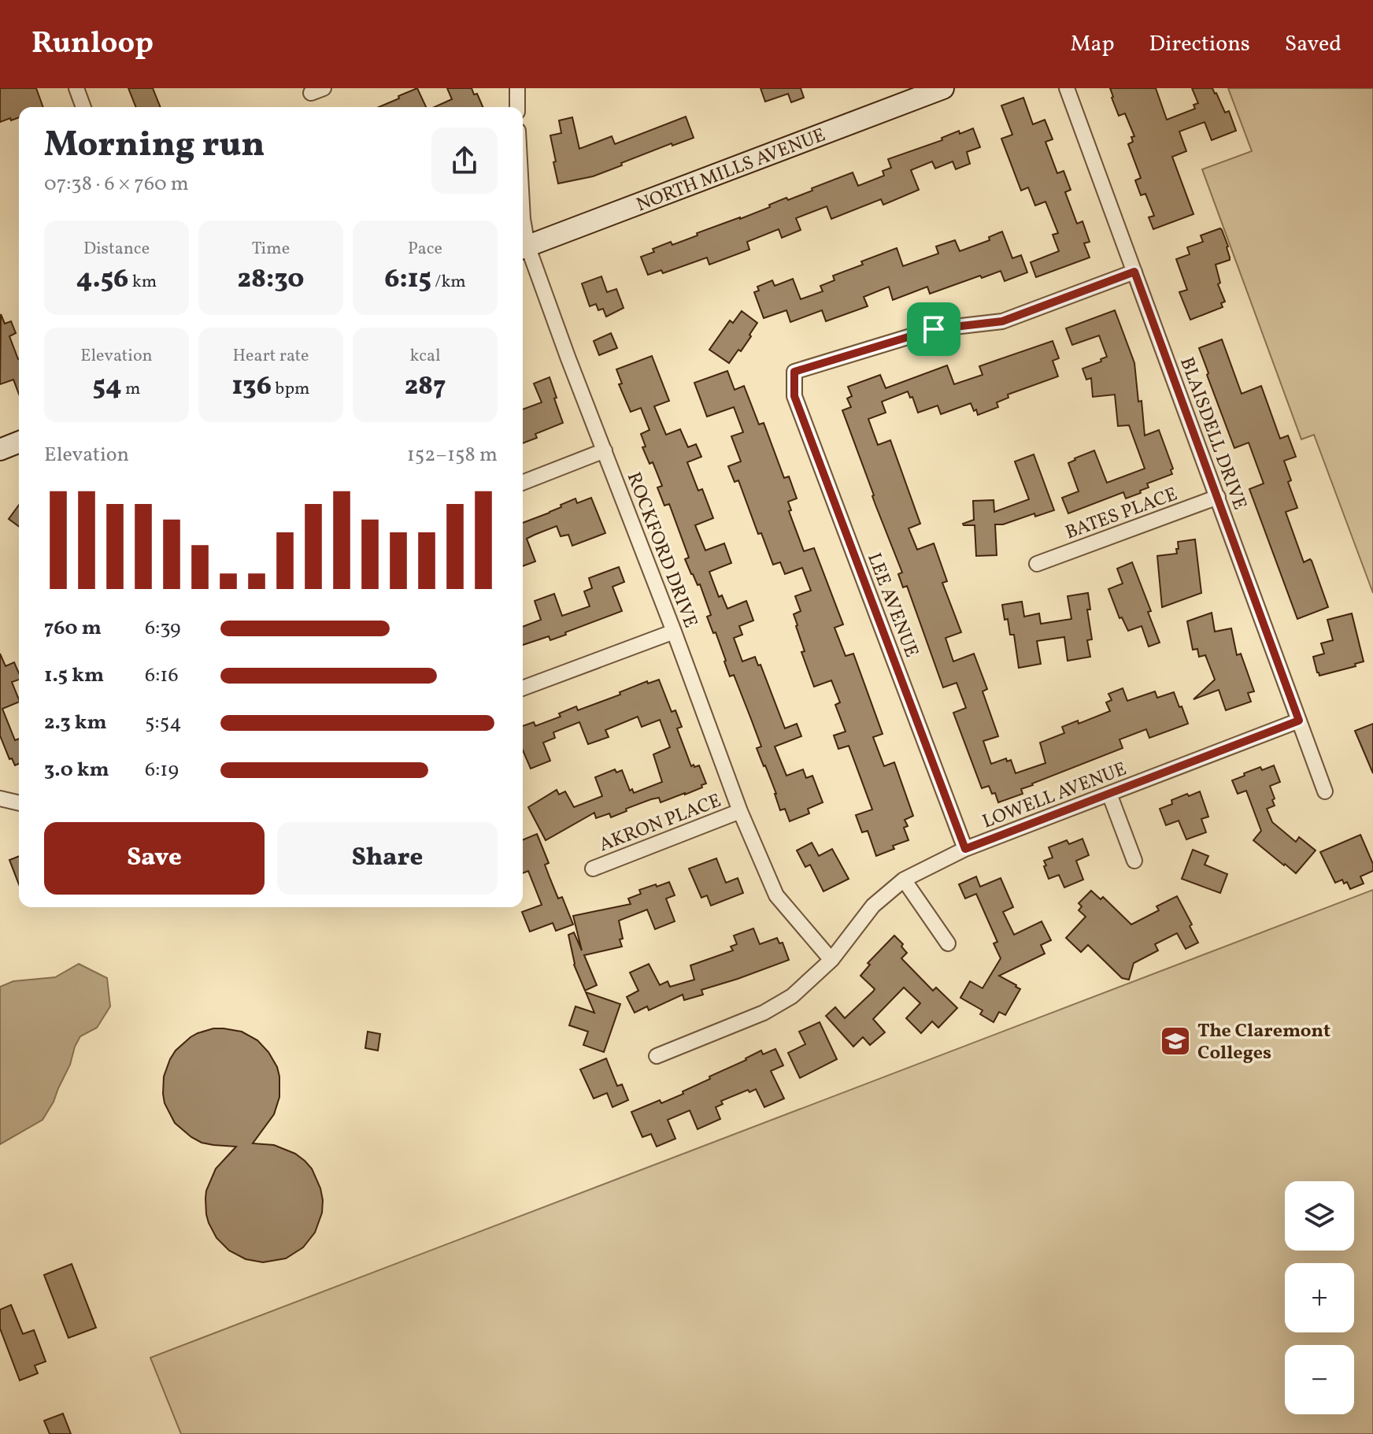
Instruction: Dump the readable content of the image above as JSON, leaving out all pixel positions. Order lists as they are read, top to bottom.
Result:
{
  "streets": {
    "main road": ["NORTH MILLS AVENUE"],
    "street": [
      "BLAISDELL DRIVE",
      "BATES PLACE",
      "ROCKFORD DRIVE",
      "LEE AVENUE",
      "LOWELL AVENUE",
      "AKRON PLACE"
    ]
  },
  "crossings": [
    ["NORTH MILLS AVENUE", "ROCKFORD DRIVE"],
    ["BLAISDELL DRIVE", "BATES PLACE"],
    ["BLAISDELL DRIVE", "LEE AVENUE"],
    ["BLAISDELL DRIVE", "LOWELL AVENUE"],
    ["ROCKFORD DRIVE", "LOWELL AVENUE"],
    ["ROCKFORD DRIVE", "AKRON PLACE"],
    ["LEE AVENUE", "LOWELL AVENUE"]
  ],
  "places": {
    "school or university": ["The Claremont Colleges"]
  },
  "page": {
    "header": "Runloop",
    "nav": ["Map", "Directions", "Saved"],
    "heading": ["Morning run", "07:38 · 6 × 760 m"],
    "stats": [
      ["Distance", "4.56 km"],
      ["Time", "28:30"],
      ["Pace", "6:15 /km"],
      ["Elevation", "54 m"],
      ["Heart rate", "136 bpm"],
      ["kcal", "287"]
    ],
    "chart": ["Elevation", "152–158 m"],
    "list": [
      {
        "name": "760 m",
        "note": "6:39"
      },
      {
        "name": "1.5 km",
        "note": "6:16"
      },
      {
        "name": "2.3 km",
        "note": "5:54"
      },
      {
        "name": "3.0 km",
        "note": "6:19"
      }
    ],
    "buttons": ["Save", "Share"],
    "map_buttons": ["+", "−"]
  }
}
